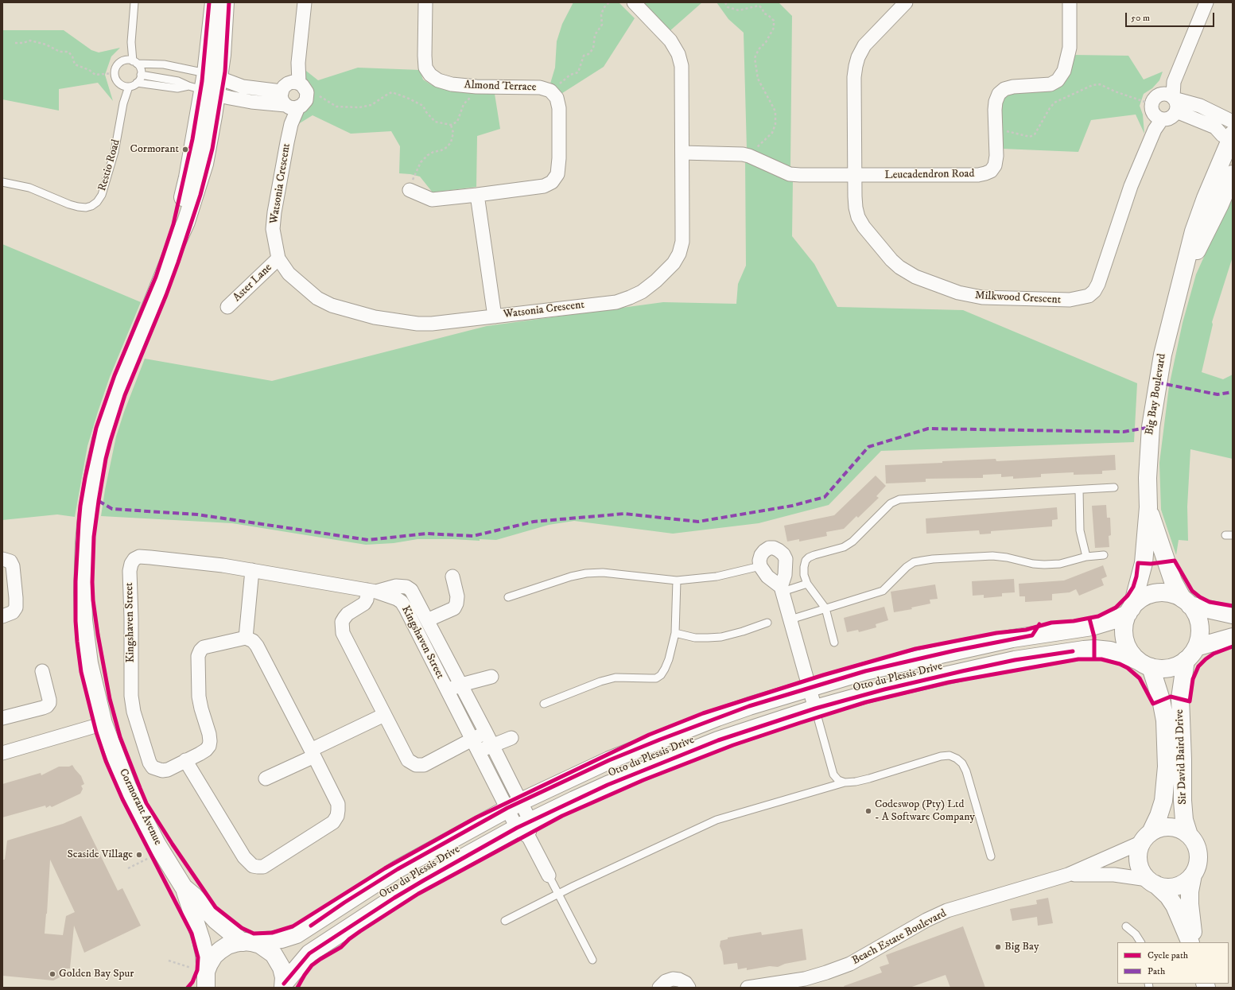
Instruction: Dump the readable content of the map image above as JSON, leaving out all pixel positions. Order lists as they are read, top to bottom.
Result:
{
  "streets": {
    "street": [
      "Almond Terrace",
      "Leucadendron Road",
      "Watsonia Crescent",
      "Aster Lane",
      "Milkwood Crescent",
      "Big Bay Boulevard",
      "Kingshaven Street",
      "Otto du Plessis Drive",
      "Sir David Baird Drive",
      "Cormorant Avenue",
      "Beach Estate Boulevard"
    ],
    "lane": ["Restio Road"]
  },
  "crossings": [
    ["Leucadendron Road", "Watsonia Crescent"],
    ["Leucadendron Road", "Milkwood Crescent"],
    ["Watsonia Crescent", "Aster Lane"],
    ["Big Bay Boulevard", "Otto du Plessis Drive"],
    ["Big Bay Boulevard", "Sir David Baird Drive"],
    ["Kingshaven Street", "Otto du Plessis Drive"],
    ["Otto du Plessis Drive", "Sir David Baird Drive"],
    ["Otto du Plessis Drive", "Cormorant Avenue"],
    ["Sir David Baird Drive", "Beach Estate Boulevard"]
  ],
  "places": [
    "Cormorant",
    "Codeswop (Pty) Ltd - A Software Company",
    "Seaside Village",
    "Big Bay",
    "Golden Bay Spur"
  ],
  "legend": ["Cycle path", "Path"],
  "scale_bar": "50 m"
}
